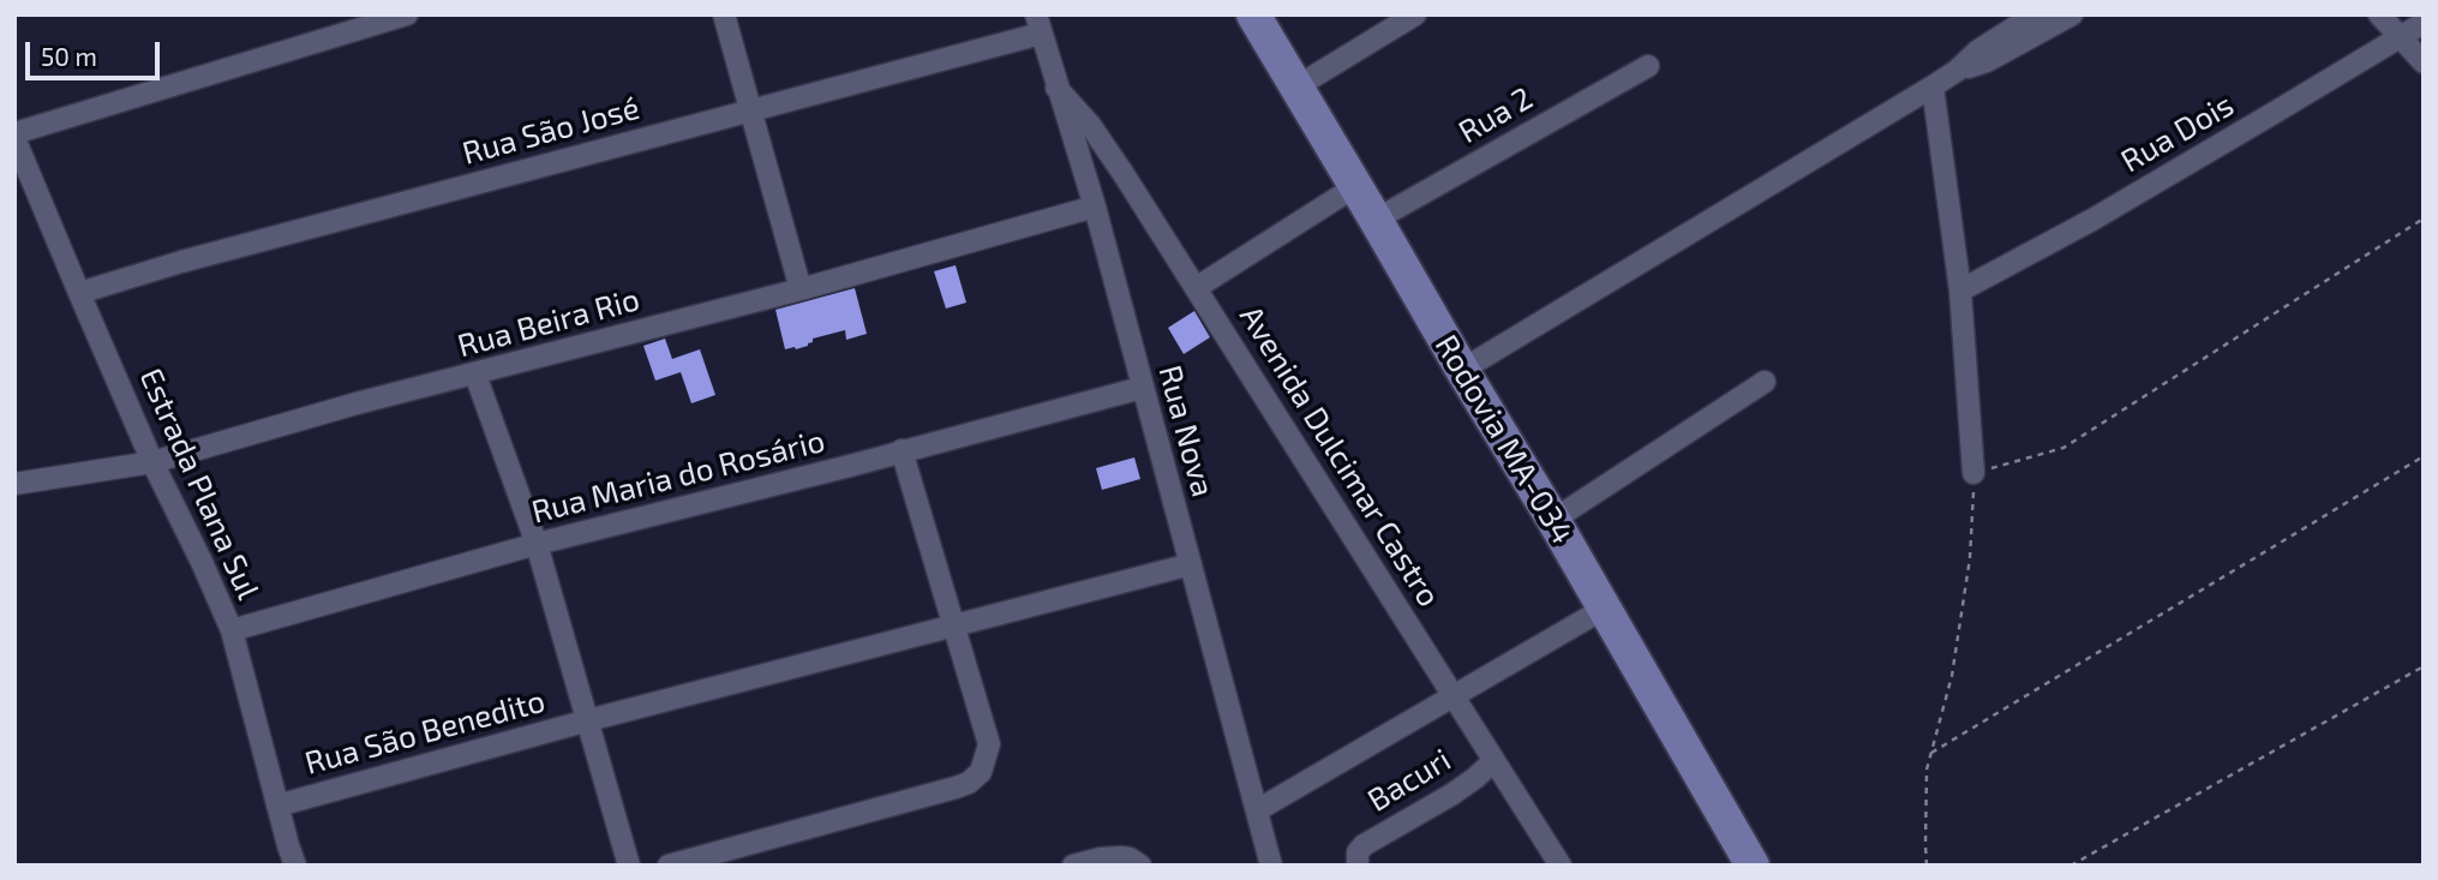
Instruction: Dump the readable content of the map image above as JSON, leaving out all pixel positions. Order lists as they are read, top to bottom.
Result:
{
  "streets": {
    "main road": ["Rodovia MA-034"],
    "street": [
      "Rua 2",
      "Rua São José",
      "Rua Dois",
      "Rua Beira Rio",
      "Rua Nova",
      "Avenida Dulcimar Castro",
      "Rua Maria do Rosário",
      "Estrada Plana Sul",
      "Rua São Benedito",
      "Bacuri"
    ]
  },
  "crossings": [
    ["Rua 2", "Rodovia MA-034"],
    ["Rua São José", "Rua Nova"],
    ["Rua São José", "Estrada Plana Sul"],
    ["Rua Beira Rio", "Rua Nova"],
    ["Rua Beira Rio", "Estrada Plana Sul"],
    ["Rua Nova", "Avenida Dulcimar Castro"],
    ["Rua Nova", "Rua Maria do Rosário"],
    ["Rua Nova", "Rua São Benedito"],
    ["Avenida Dulcimar Castro", "Bacuri"],
    ["Rua Maria do Rosário", "Estrada Plana Sul"],
    ["Estrada Plana Sul", "Rua São Benedito"]
  ],
  "scale_bar": "50 m"
}
